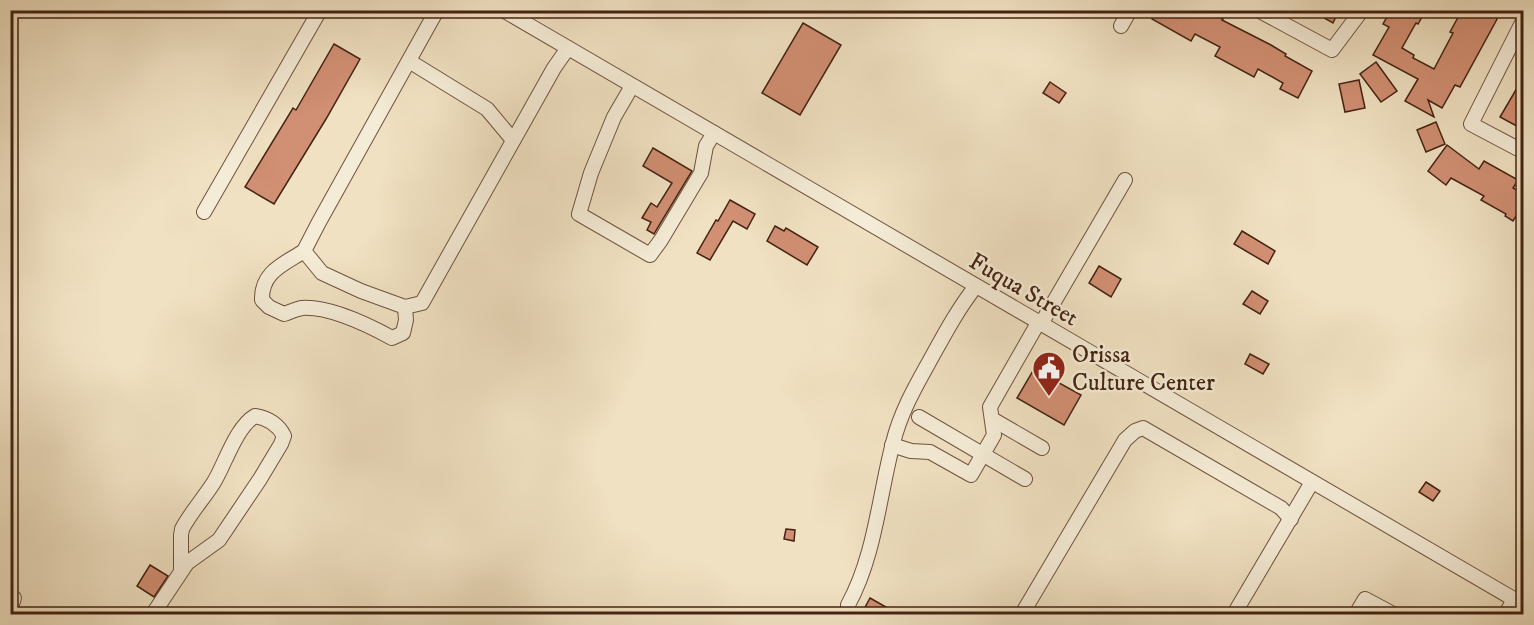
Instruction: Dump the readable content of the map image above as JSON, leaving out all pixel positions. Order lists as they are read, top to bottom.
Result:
{
  "streets": {
    "street": ["Fuqua Street"]
  },
  "places": {
    "public building": ["Orissa Culture Center"]
  }
}
